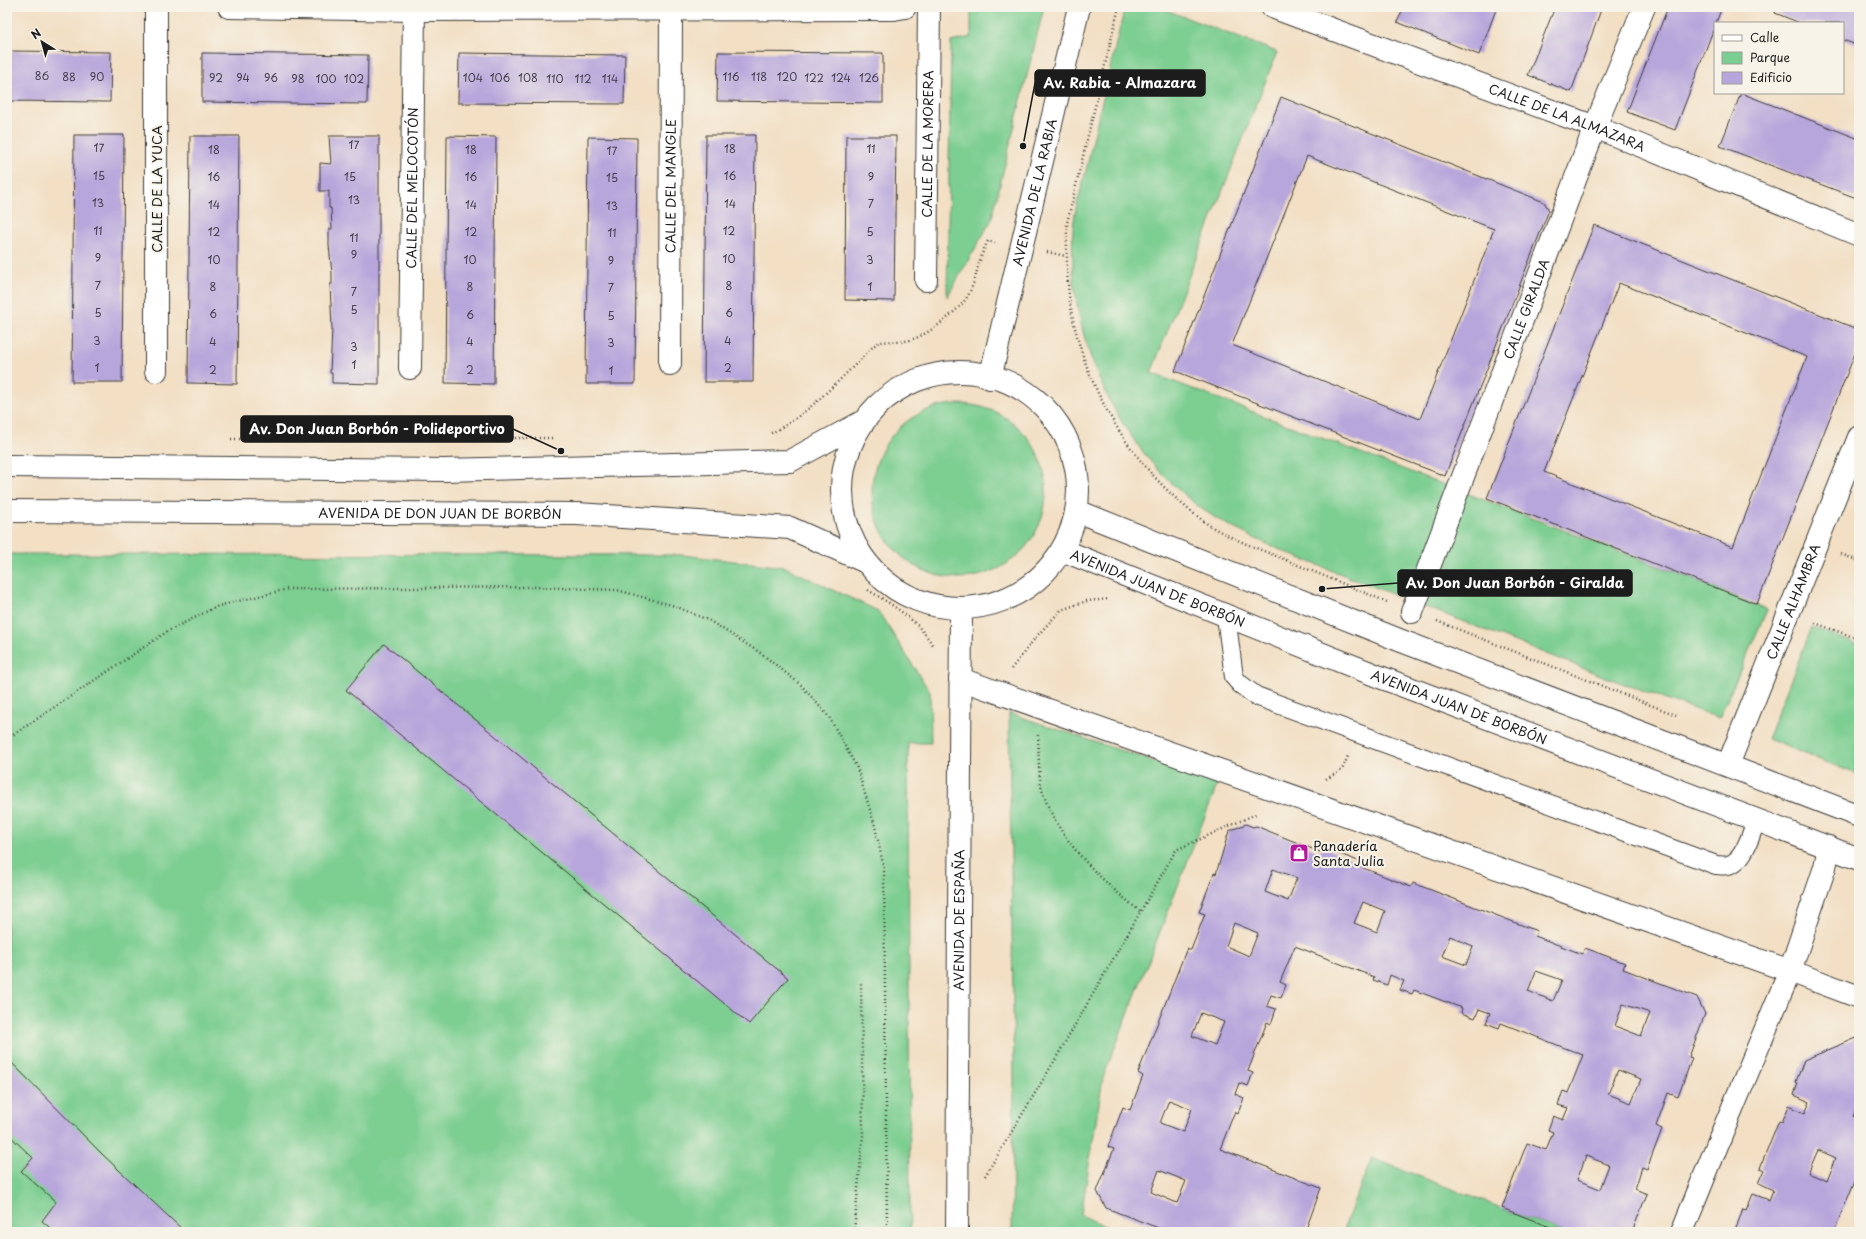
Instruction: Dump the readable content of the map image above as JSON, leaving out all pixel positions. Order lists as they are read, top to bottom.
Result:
{
  "streets": {
    "street": [
      "CALLE DE LA ALMAZARA",
      "CALLE DE LA MORERA",
      "CALLE DEL MANGLE",
      "CALLE DEL MELOCOTÓN",
      "CALLE DE LA YUCA",
      "AVENIDA DE LA RABIA",
      "CALLE GIRALDA",
      "AVENIDA DE DON JUAN DE BORBÓN",
      "AVENIDA JUAN DE BORBÓN",
      "CALLE ALHAMBRA",
      "AVENIDA DE ESPAÑA"
    ]
  },
  "crossings": [
    ["CALLE DE LA ALMAZARA", "CALLE GIRALDA"]
  ],
  "places": {
    "other": ["Av. Rabia - Almazara", "Av. Don Juan Borbón - Polideportivo", "Av. Don Juan Borbón - Giralda"],
    "shop": ["Panadería Santa Julia"]
  },
  "house_numbers": [
    "86",
    "88",
    "90",
    "116",
    "118",
    "120",
    "92",
    "94",
    "96",
    "104",
    "106",
    "108",
    "122",
    "124",
    "126",
    "98",
    "100",
    "102",
    "110",
    "112",
    "114",
    "17",
    "17",
    "18",
    "11",
    "18",
    "18",
    "17",
    "15",
    "16",
    "16",
    "15",
    "16",
    "9",
    "15",
    "13",
    "13",
    "14",
    "7",
    "14",
    "14",
    "13",
    "11",
    "12",
    "12",
    "12",
    "5",
    "11",
    "11",
    "9",
    "9",
    "10",
    "10",
    "10",
    "3",
    "9",
    "7",
    "8",
    "8",
    "8",
    "1",
    "7",
    "7",
    "5",
    "5",
    "6",
    "6",
    "6",
    "5",
    "3",
    "4",
    "4",
    "4",
    "3",
    "3",
    "1",
    "1",
    "2",
    "2",
    "2",
    "1"
  ],
  "legend": ["Calle", "Parque", "Edificio"],
  "north": "top left"
}
